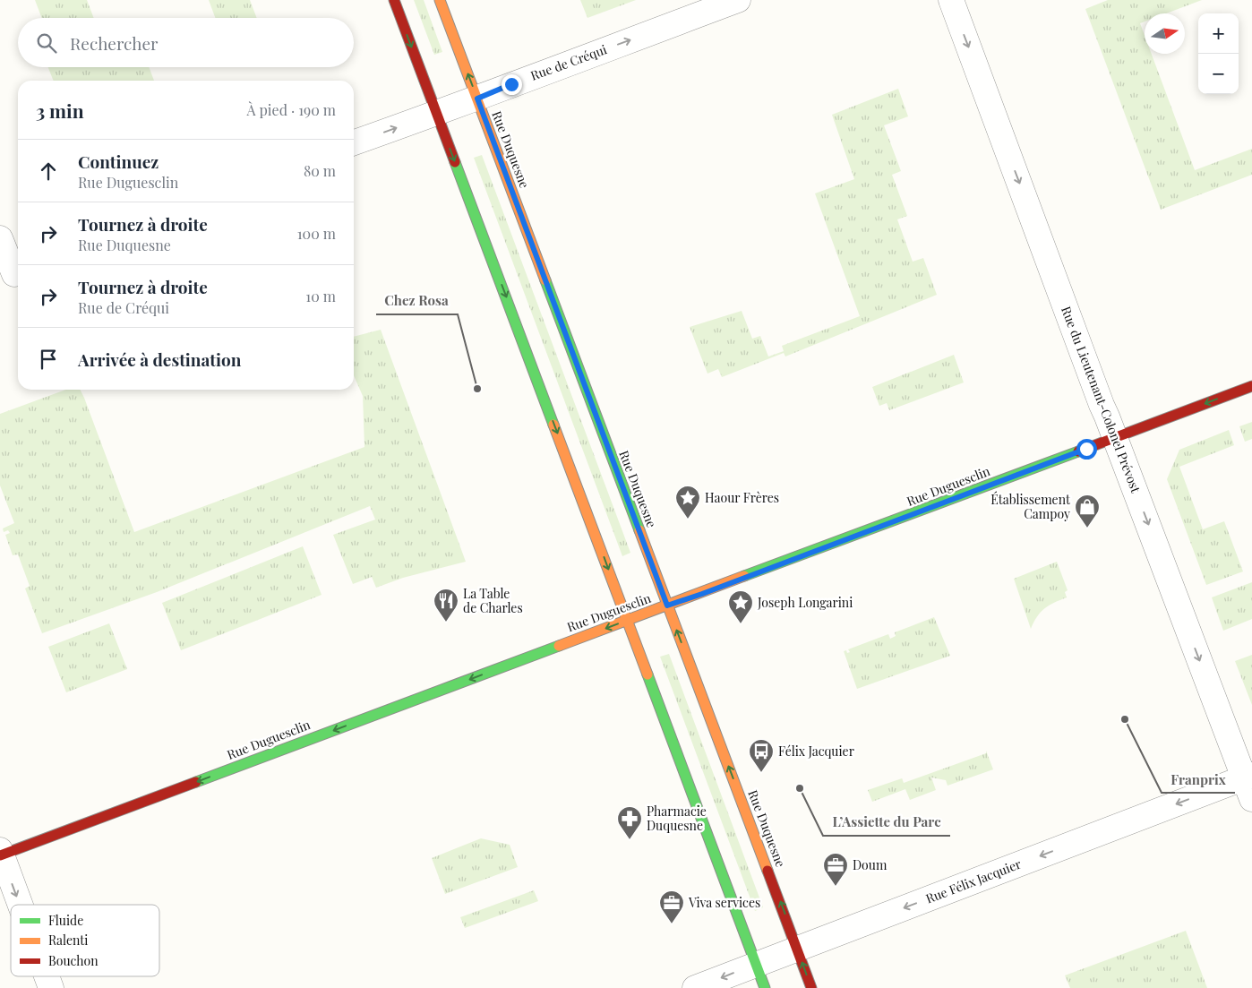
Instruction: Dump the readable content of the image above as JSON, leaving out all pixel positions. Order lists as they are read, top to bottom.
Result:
{
  "streets": {
    "main road": ["Rue Duquesne", "Rue Duguesclin"],
    "street": ["Rue de Créqui", "Rue du Lieutenant-Colonel Prévost", "Rue Félix Jacquier"]
  },
  "crossings": [
    ["Rue de Créqui", "Rue Duquesne"],
    ["Rue Duquesne", "Rue Duguesclin"],
    ["Rue Duquesne", "Rue Félix Jacquier"],
    ["Rue du Lieutenant-Colonel Prévost", "Rue Duguesclin"],
    ["Rue du Lieutenant-Colonel Prévost", "Rue Félix Jacquier"]
  ],
  "one_way": [
    "Rue de Créqui",
    "Rue du Lieutenant-Colonel Prévost",
    "Rue Duguesclin",
    "Rue Félix Jacquier"
  ],
  "places": {
    "other": ["Chez Rosa", "Franprix", "L’Assiette du Parc"],
    "place": ["Haour Frères", "Joseph Longarini"],
    "shop": ["Établissement Campoy"],
    "restaurant": ["La Table de Charles"],
    "bus stop": ["Félix Jacquier"],
    "pharmacy": ["Pharmacie Duquesne"],
    "office": ["Doum", "Viva services"]
  },
  "legend": ["Fluide", "Ralenti", "Bouchon"],
  "north": "right",
  "page": {
    "map_buttons": ["+", "−"],
    "search": "Rechercher",
    "heading": ["3 min", "À pied · 190 m"],
    "list": [
      ["Continuez", "Rue Duguesclin", "80 m"],
      ["Tournez à droite", "Rue Duquesne", "100 m"],
      ["Tournez à droite", "Rue de Créqui", "10 m"],
      "Arrivée à destination"
    ]
  }
}
